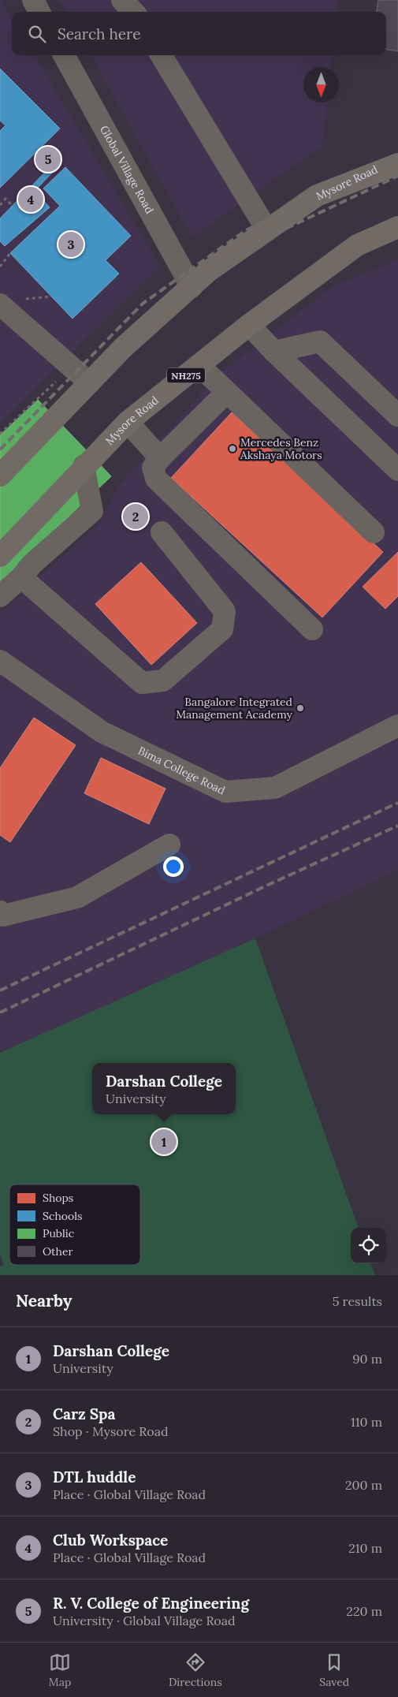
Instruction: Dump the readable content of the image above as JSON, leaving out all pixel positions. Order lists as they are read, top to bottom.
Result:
{
  "streets": {
    "highway": ["Mysore Road", "NH275"],
    "street": ["Global Village Road", "Bima College Road"]
  },
  "crossings": [
    ["Global Village Road", "Mysore Road"]
  ],
  "places": ["Mercedes Benz Akshaya Motors", "Bangalore Integrated Management Academy"],
  "legend": [
    "Shops",
    "Schools",
    "Public",
    "Other"
  ],
  "north": "bottom",
  "page": {
    "search": "Search here",
    "pins": [
      "5",
      "4",
      "3",
      "2",
      "1"
    ],
    "popup": ["Darshan College", "University"],
    "heading": ["Nearby", "5 results"],
    "list": [
      {
        "mark": "1",
        "name": "Darshan College",
        "note": "University",
        "value": "90 m"
      },
      {
        "mark": "2",
        "name": "Carz Spa",
        "note": "Shop · Mysore Road",
        "value": "110 m"
      },
      {
        "mark": "3",
        "name": "DTL huddle",
        "note": "Place · Global Village Road",
        "value": "200 m"
      },
      {
        "mark": "4",
        "name": "Club Workspace",
        "note": "Place · Global Village Road",
        "value": "210 m"
      },
      {
        "mark": "5",
        "name": "R. V. College of Engineering",
        "note": "University · Global Village Road",
        "value": "220 m"
      }
    ],
    "nav": ["Map", "Directions", "Saved"]
  }
}
